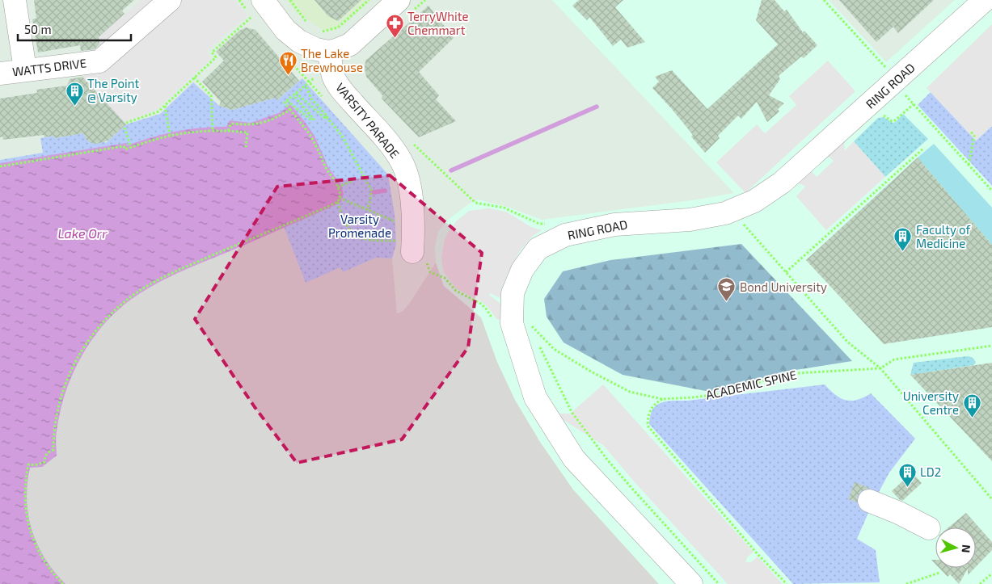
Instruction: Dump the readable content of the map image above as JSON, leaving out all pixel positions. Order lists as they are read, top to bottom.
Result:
{
  "streets": {
    "street": ["WATTS DRIVE", "RING ROAD", "VARSITY PARADE"],
    "path": ["ACADEMIC SPINE"]
  },
  "water": ["Lake Orr"],
  "parks": ["Varsity Promenade"],
  "places": {
    "pharmacy": ["TerryWhite Chemmart"],
    "restaurant": ["The Lake Brewhouse"],
    "building": [
      "The Point @ Varsity",
      "Faculty of Medicine",
      "University Centre",
      "LD2"
    ],
    "school or university": ["Bond University"]
  },
  "scale_bar": "50 m",
  "north": "right"
}
